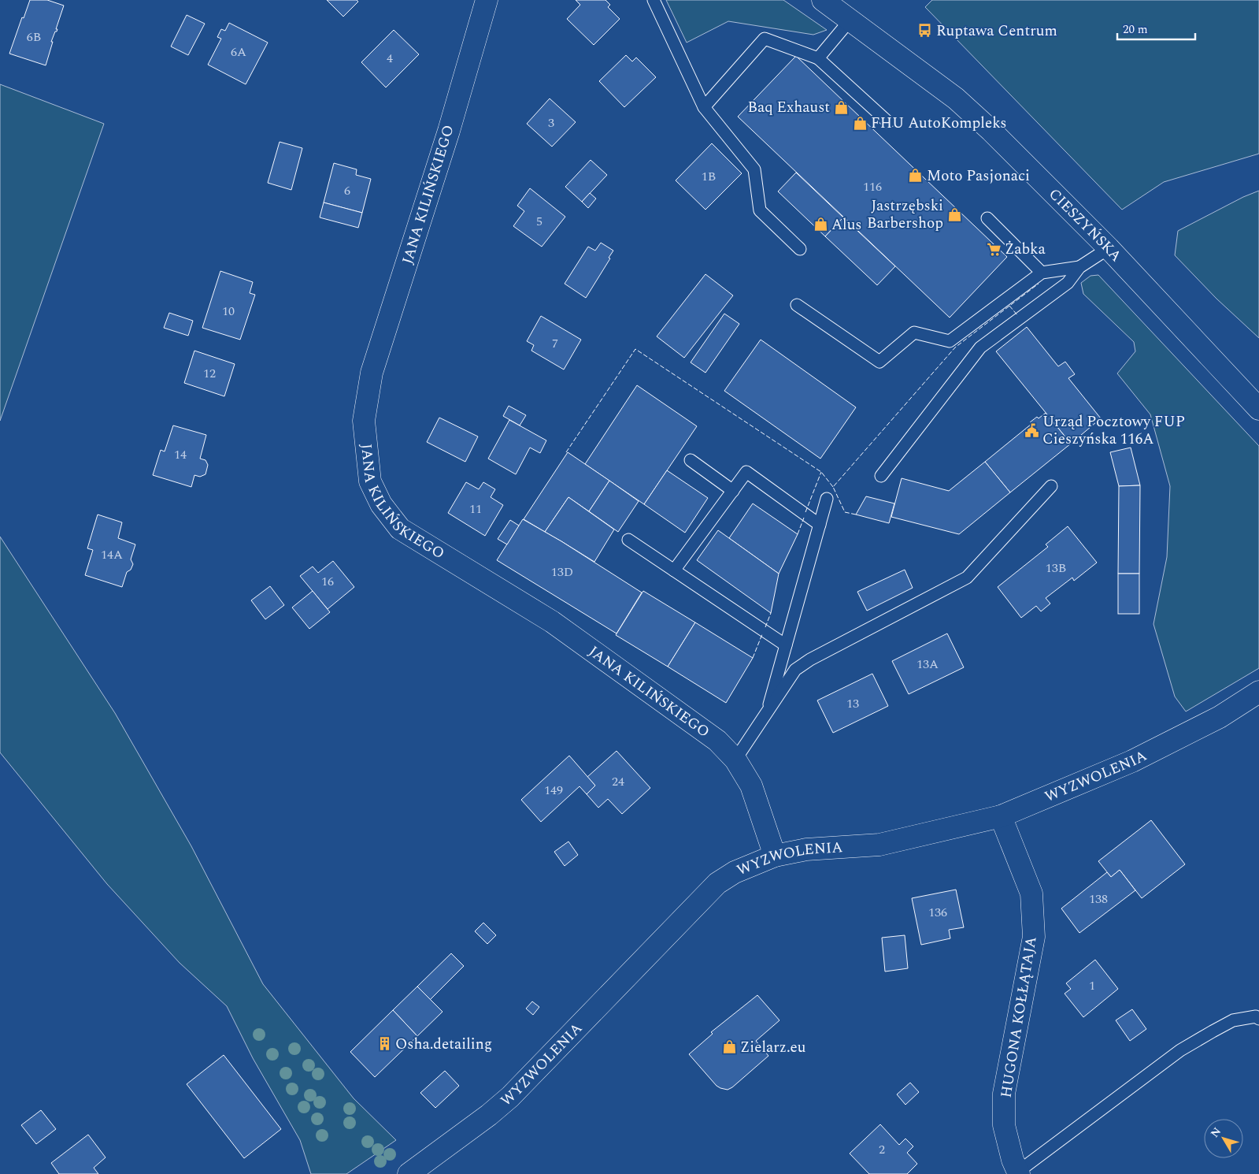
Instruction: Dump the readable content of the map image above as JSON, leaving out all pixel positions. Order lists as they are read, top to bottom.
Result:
{
  "streets": {
    "street": [
      "JANA KILIŃSKIEGO",
      "CIESZYŃSKA",
      "WYZWOLENIA",
      "HUGONA KOŁŁĄTAJA"
    ]
  },
  "crossings": [
    ["JANA KILIŃSKIEGO", "WYZWOLENIA"],
    ["WYZWOLENIA", "HUGONA KOŁŁĄTAJA"]
  ],
  "places": {
    "bus stop": ["Ruptawa Centrum"],
    "shop": [
      "Baq Exhaust",
      "FHU AutoKompleks",
      "Moto Pasjonaci",
      "Jastrzębski Barbershop",
      "Alus",
      "Zielarz.eu"
    ],
    "supermarket": ["Żabka"],
    "public building": ["Urząd Pocztowy FUP Cieszyńska 116A"],
    "building": ["Osha.detailing"]
  },
  "house_numbers": [
    "6B",
    "6A",
    "4",
    "3",
    "1B",
    "116",
    "6",
    "5",
    "10",
    "7",
    "12",
    "14",
    "11",
    "14A",
    "13B",
    "13D",
    "16",
    "13A",
    "13",
    "24",
    "149",
    "138",
    "136",
    "1",
    "2"
  ],
  "scale_bar": "20 m",
  "north": "top left"
}
